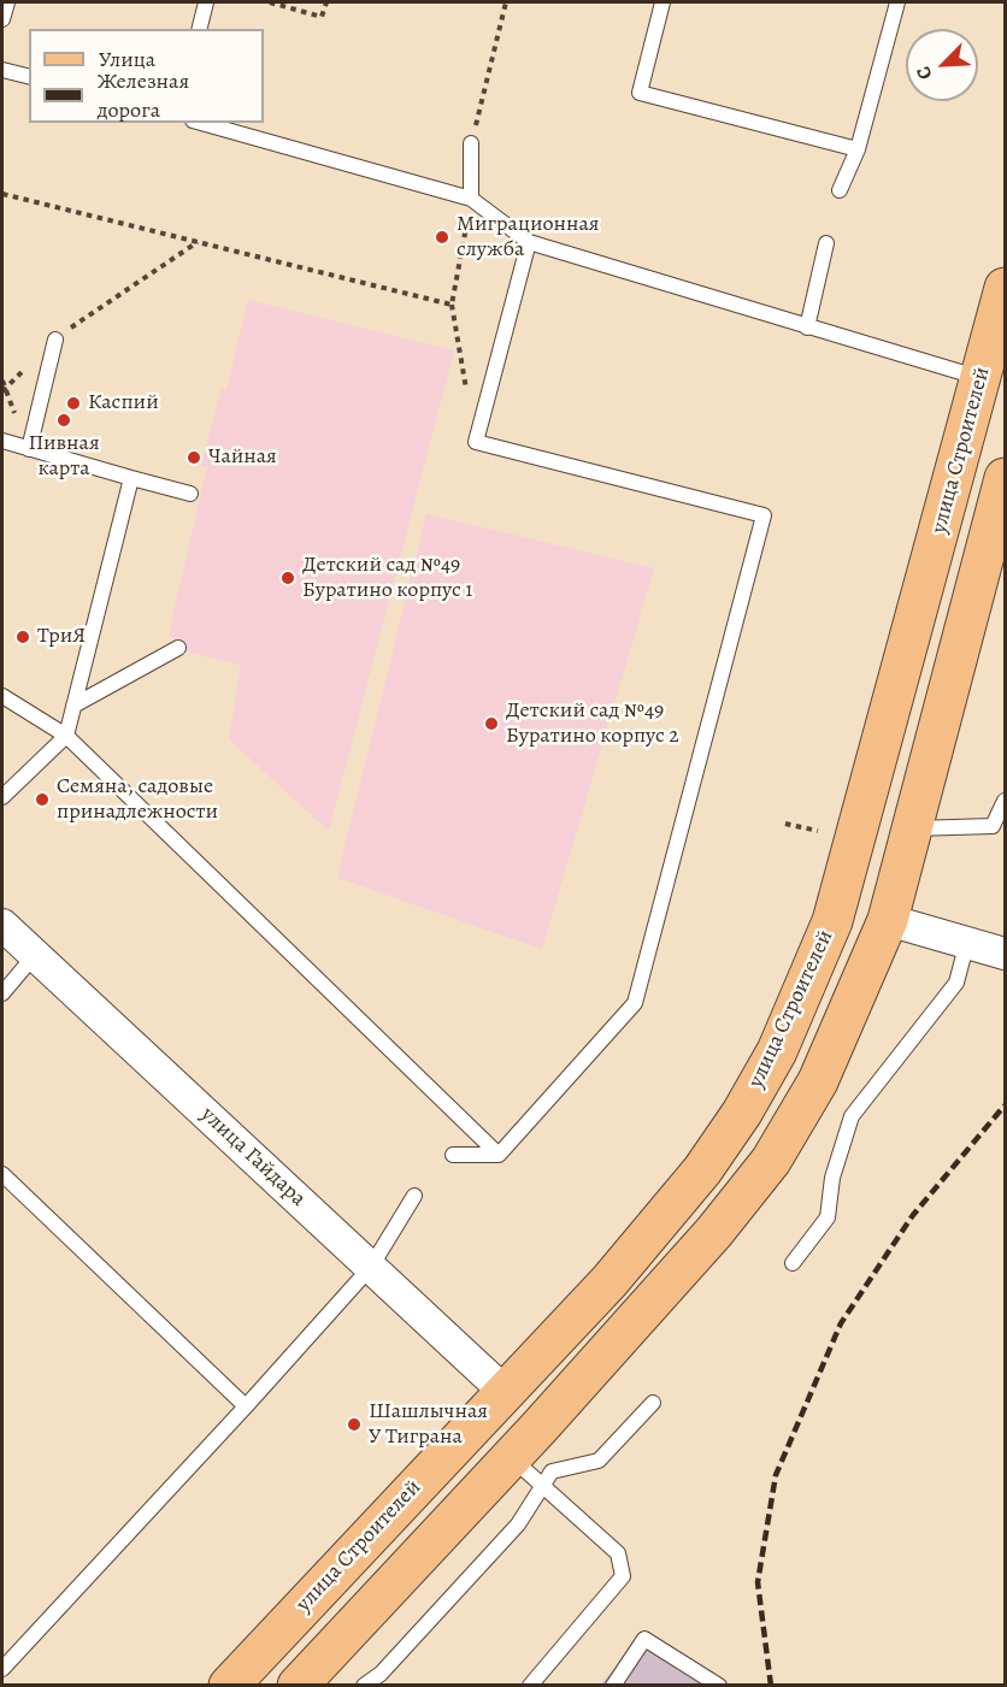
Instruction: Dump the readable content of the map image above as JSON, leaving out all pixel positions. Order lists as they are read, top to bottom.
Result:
{
  "streets": {
    "main road": ["улица Строителей"],
    "street": ["улица Гайдара"]
  },
  "crossings": [
    ["улица Строителей", "улица Гайдара"]
  ],
  "places": [
    "Миграционная служба",
    "Каспий",
    "Пивная карта",
    "Чайная",
    "Детский сад №49 Буратино корпус 1",
    "ТриЯ",
    "Детский сад №49 Буратино корпус 2",
    "Семяна, садовые принадлежности",
    "Шашлычная У Тиграна"
  ],
  "legend": ["Улица", "Железная дорога"],
  "north": "bottom left"
}
